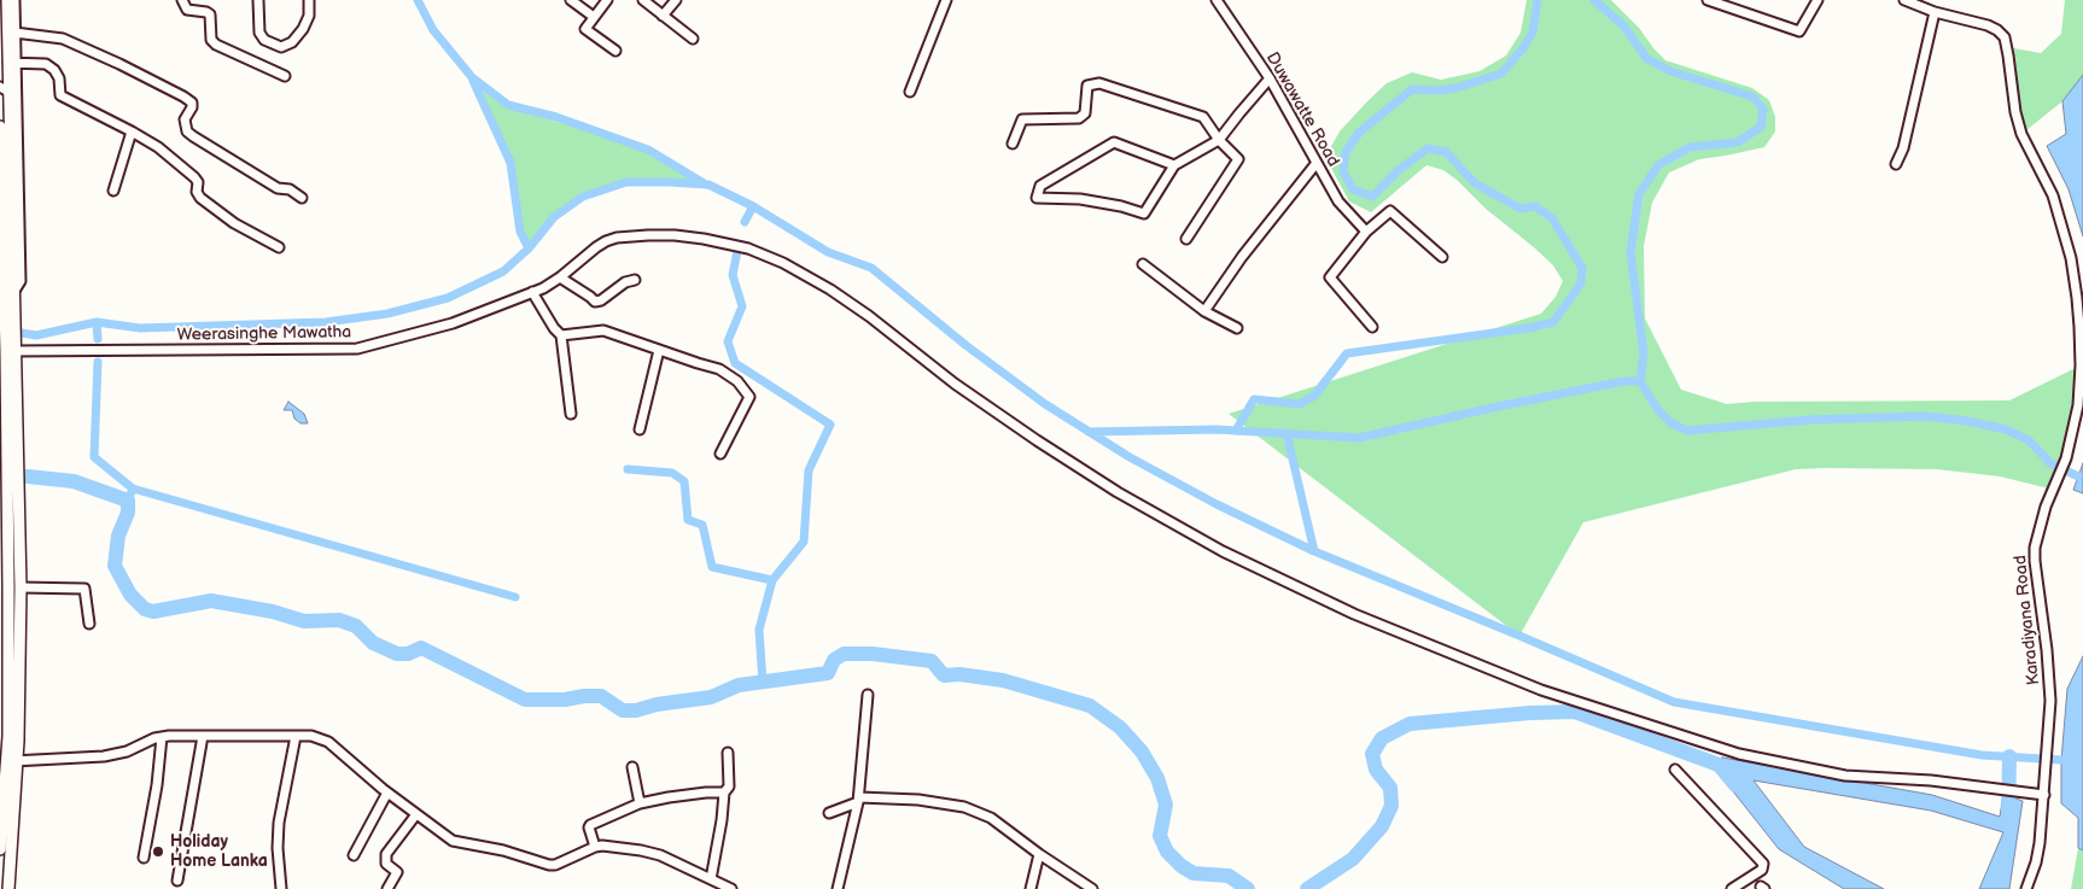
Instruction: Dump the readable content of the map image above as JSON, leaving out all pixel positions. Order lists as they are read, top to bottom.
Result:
{
  "streets": {
    "street": ["Duwawatte Road", "Weerasinghe Mawatha", "Karadiyana Road"]
  },
  "crossings": [
    ["Weerasinghe Mawatha", "Karadiyana Road"]
  ],
  "places": ["Holiday Home Lanka"]
}
